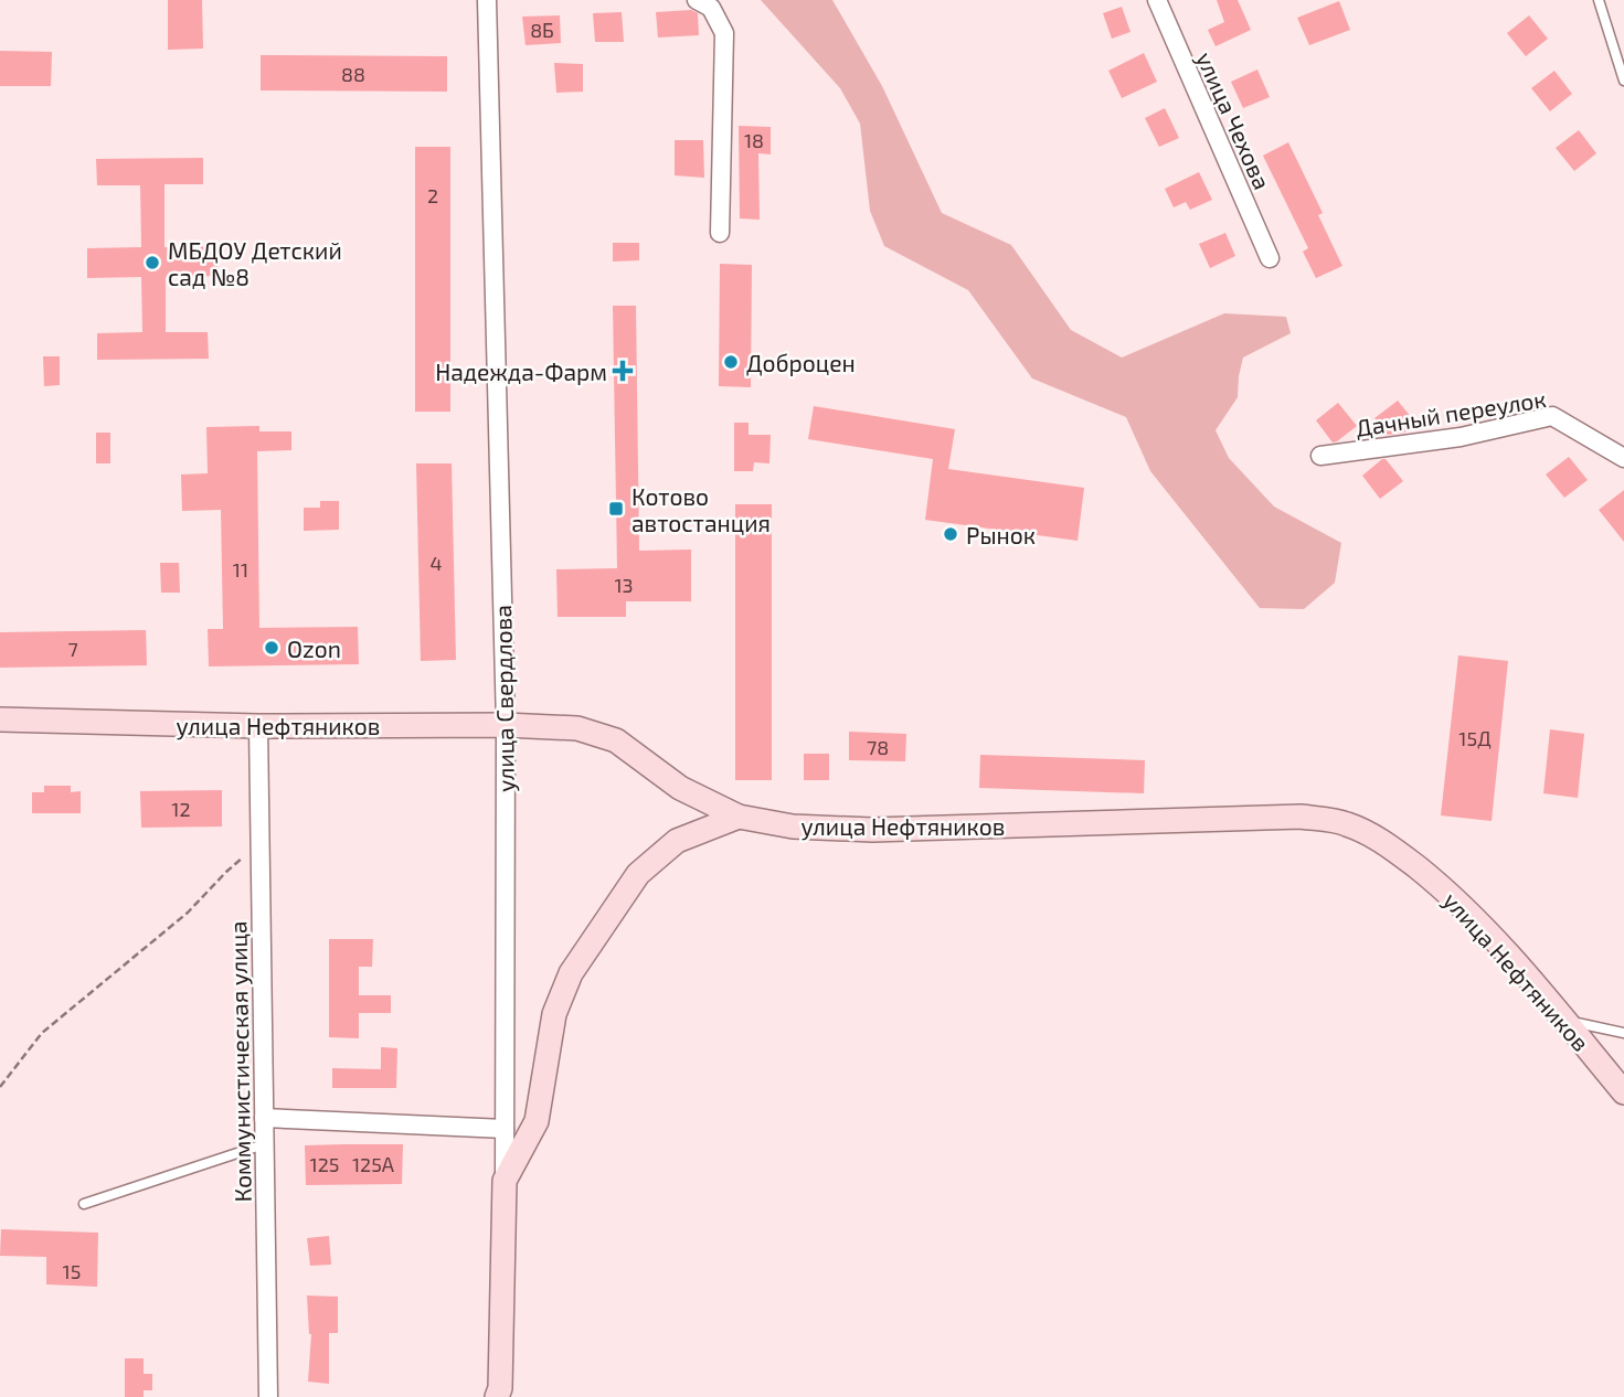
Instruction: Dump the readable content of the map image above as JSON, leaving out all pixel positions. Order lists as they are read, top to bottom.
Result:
{
  "streets": {
    "street": [
      "улица Чехова",
      "Дачный переулок",
      "улица Свердлова",
      "улица Нефтяников",
      "Коммунистическая улица"
    ]
  },
  "crossings": [
    ["улица Свердлова", "улица Нефтяников"],
    ["улица Нефтяников", "Коммунистическая улица"]
  ],
  "places": {
    "other": [
      "МБДОУ Детский сад №8",
      "Доброцен",
      "Рынок",
      "Ozon"
    ],
    "health": ["Надежда-Фарм"],
    "transit": ["Котово автостанция"]
  },
  "house_numbers": [
    "8Б",
    "88",
    "18",
    "2",
    "4",
    "11",
    "13",
    "7",
    "15Д",
    "78",
    "12",
    "125",
    "125А",
    "15"
  ]
}
